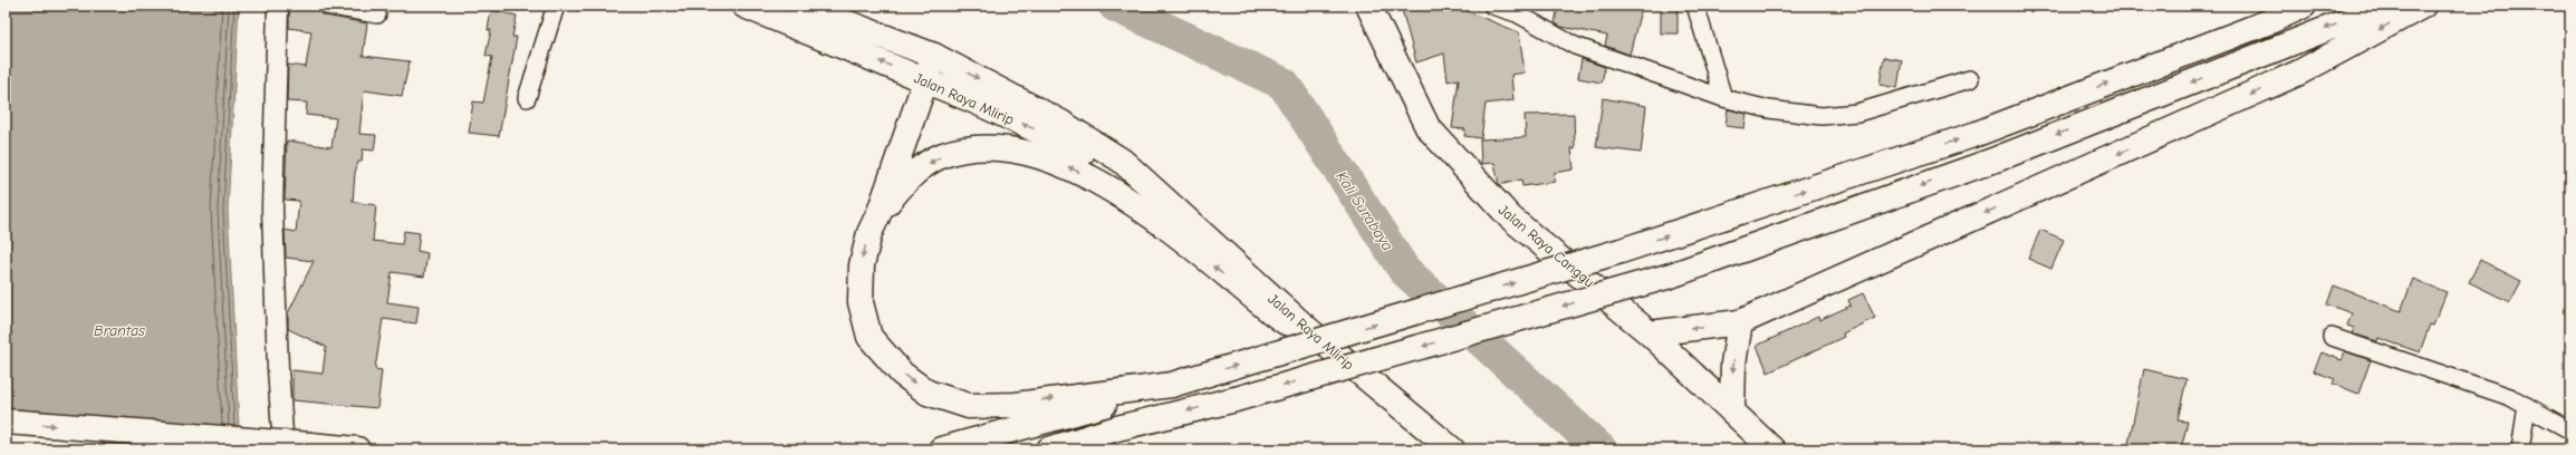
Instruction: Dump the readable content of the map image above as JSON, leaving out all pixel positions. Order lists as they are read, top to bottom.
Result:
{
  "streets": {
    "main road": ["Jalan Raya Mlirip", "Jalan Raya Canggu"]
  },
  "water": ["Kali Surabaya", "Brantas"]
}
